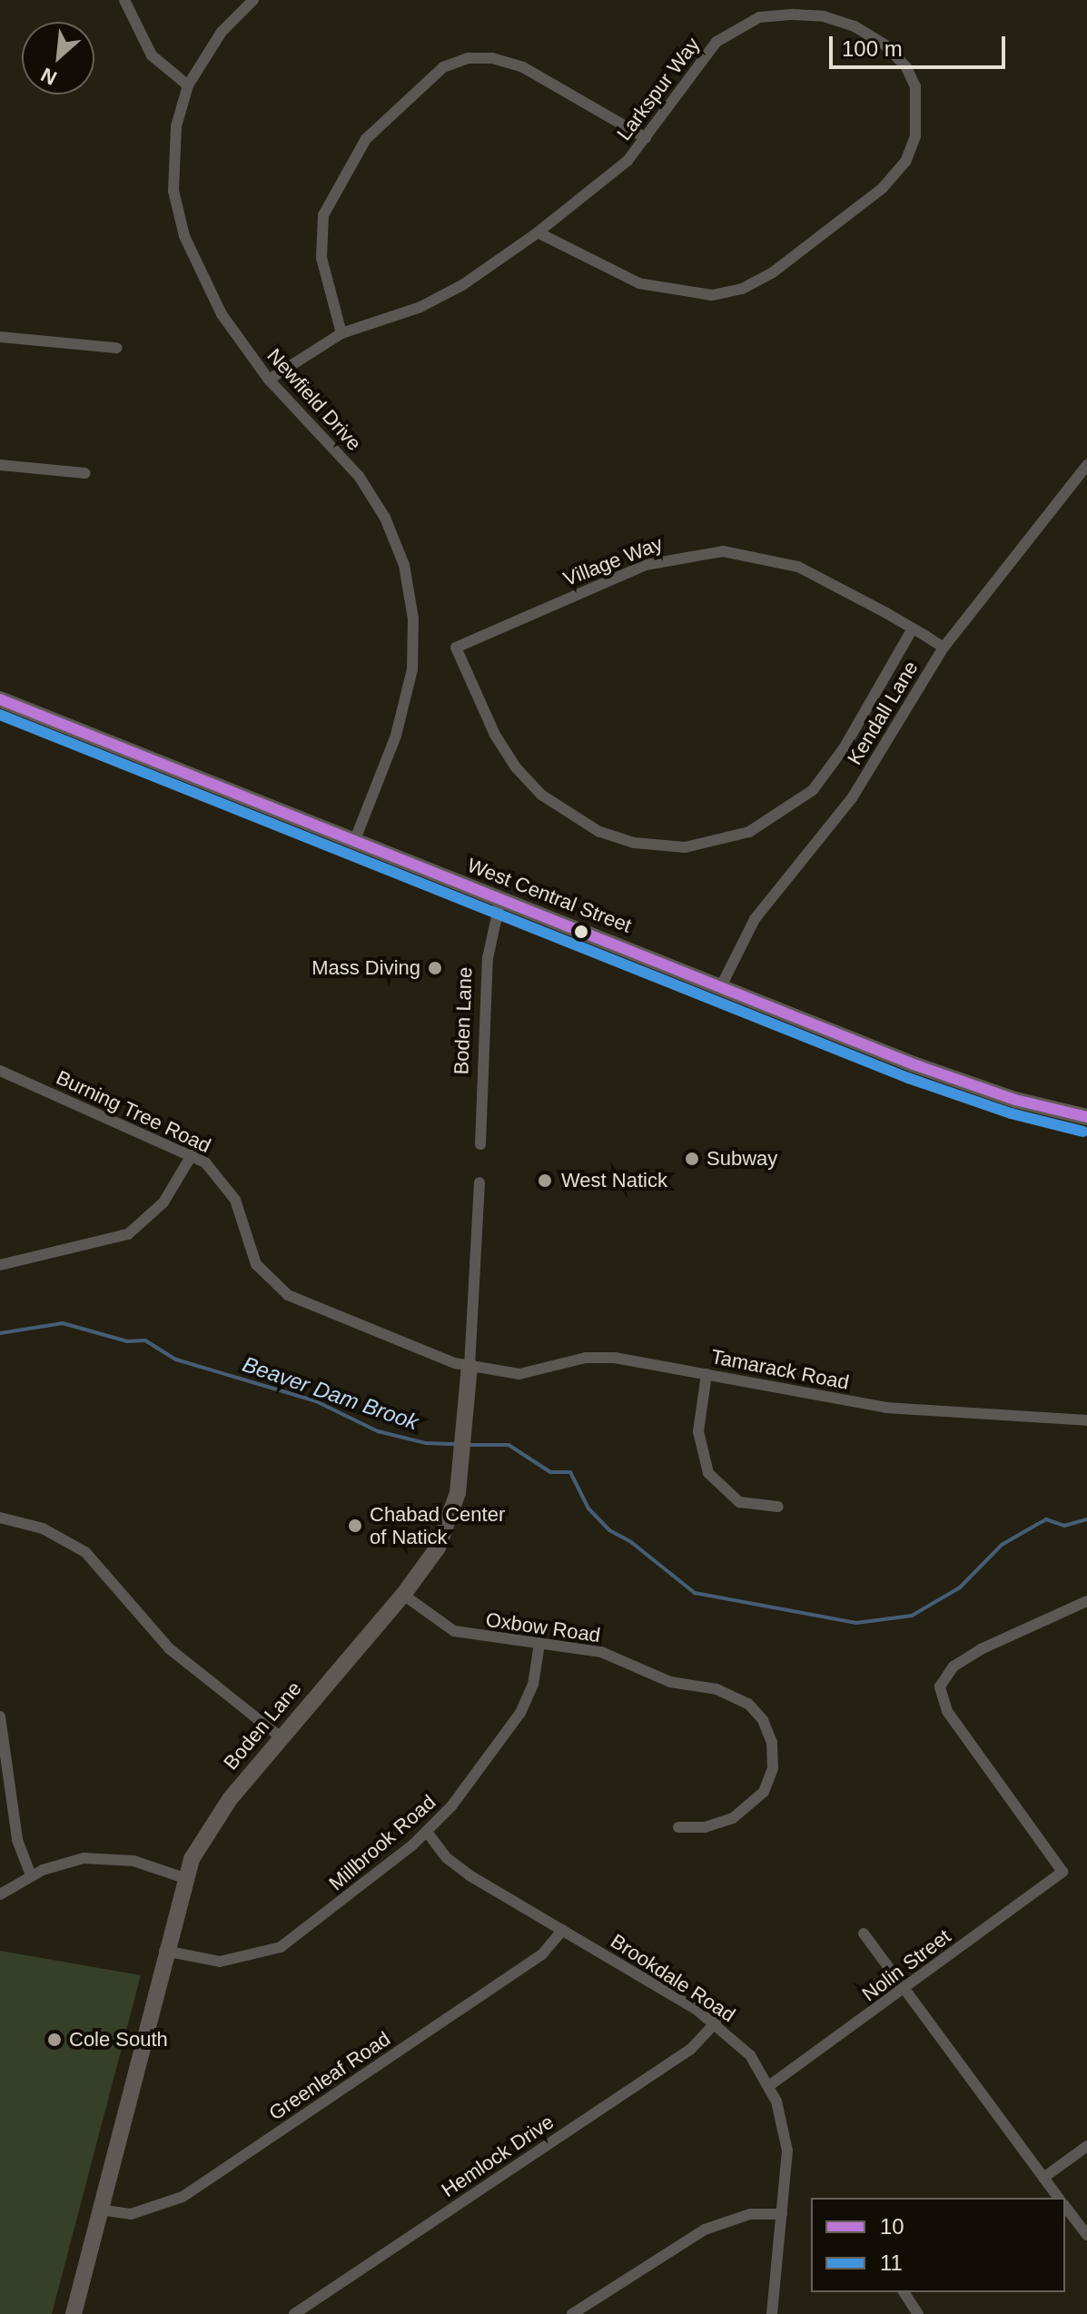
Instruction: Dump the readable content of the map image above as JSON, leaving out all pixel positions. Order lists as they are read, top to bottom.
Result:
{
  "streets": {
    "main road": ["West Central Street", "Boden Lane"],
    "street": [
      "Larkspur Way",
      "Newfield Drive",
      "Village Way",
      "Kendall Lane",
      "Burning Tree Road",
      "Tamarack Road",
      "Oxbow Road",
      "Millbrook Road",
      "Nolin Street",
      "Brookdale Road",
      "Greenleaf Road",
      "Hemlock Drive"
    ]
  },
  "crossings": [
    ["Newfield Drive", "West Central Street"],
    ["Village Way", "Kendall Lane"],
    ["Kendall Lane", "West Central Street"],
    ["West Central Street", "Boden Lane"],
    ["Boden Lane", "Burning Tree Road"],
    ["Boden Lane", "Tamarack Road"],
    ["Boden Lane", "Oxbow Road"],
    ["Boden Lane", "Millbrook Road"],
    ["Boden Lane", "Greenleaf Road"],
    ["Burning Tree Road", "Tamarack Road"],
    ["Oxbow Road", "Millbrook Road"],
    ["Millbrook Road", "Brookdale Road"],
    ["Nolin Street", "Brookdale Road"],
    ["Brookdale Road", "Greenleaf Road"],
    ["Brookdale Road", "Hemlock Drive"]
  ],
  "water": ["Beaver Dam Brook"],
  "places": [
    "Mass Diving",
    "Subway",
    "West Natick",
    "Chabad Center of Natick",
    "Cole South"
  ],
  "lines": ["transit line 10", "transit line 11"],
  "legend": ["10", "11"],
  "scale_bar": "100 m",
  "north": "bottom left"
}
